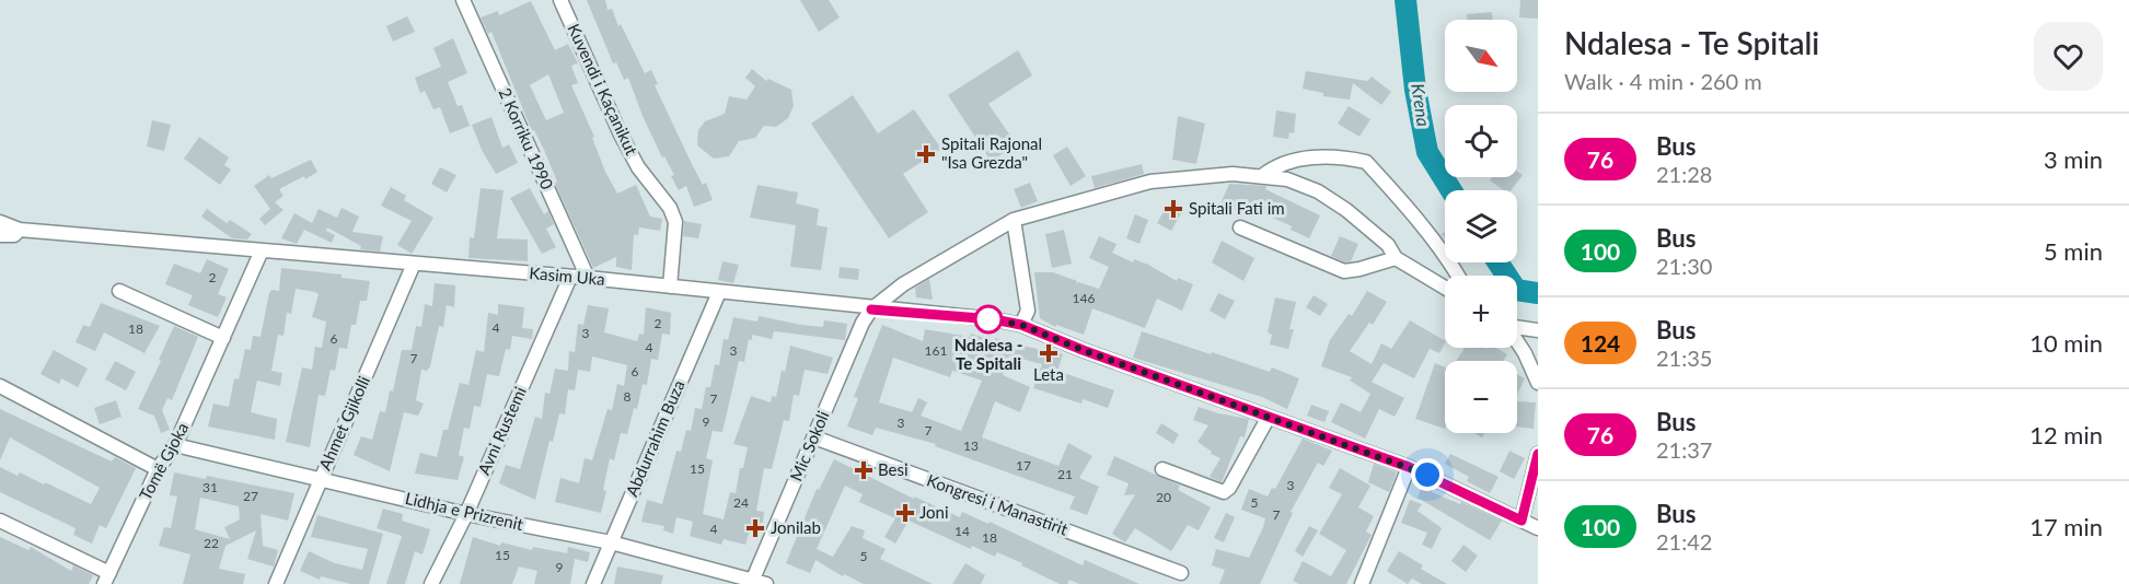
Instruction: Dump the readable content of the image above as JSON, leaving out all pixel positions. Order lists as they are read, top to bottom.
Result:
{
  "streets": {
    "street": [
      "Kuvendi i Kaçanikut",
      "2 Korriku 1990",
      "Kasim Uka",
      "Ahmet Gjikolli",
      "Avni Rustemi",
      "Abdurrahim Buza",
      "Mic Sokoli",
      "Tomë Gjoka",
      "Kongresi i Manastirit",
      "Lidhja e Prizrenit"
    ]
  },
  "crossings": [
    ["Kuvendi i Kaçanikut", "Kasim Uka"],
    ["2 Korriku 1990", "Kasim Uka"],
    ["Kasim Uka", "Ahmet Gjikolli"],
    ["Kasim Uka", "Avni Rustemi"],
    ["Kasim Uka", "Abdurrahim Buza"],
    ["Kasim Uka", "Mic Sokoli"],
    ["Kasim Uka", "Tomë Gjoka"],
    ["Ahmet Gjikolli", "Lidhja e Prizrenit"],
    ["Avni Rustemi", "Lidhja e Prizrenit"],
    ["Abdurrahim Buza", "Lidhja e Prizrenit"],
    ["Mic Sokoli", "Kongresi i Manastirit"],
    ["Mic Sokoli", "Lidhja e Prizrenit"],
    ["Tomë Gjoka", "Lidhja e Prizrenit"]
  ],
  "water": ["Krena"],
  "places": {
    "health": [
      "Spitali Rajonal \"Isa Grezda\"",
      "Spitali Fati im",
      "Leta",
      "Besi",
      "Joni",
      "Jonilab"
    ],
    "other": ["Ndalesa - Te Spitali"]
  },
  "lines": ["bus line 76"],
  "house_numbers": [
    "2",
    "146",
    "2",
    "4",
    "18",
    "3",
    "6",
    "4",
    "3",
    "161",
    "7",
    "6",
    "8",
    "7",
    "9",
    "3",
    "7",
    "13",
    "17",
    "15",
    "21",
    "3",
    "31",
    "27",
    "20",
    "24",
    "5",
    "7",
    "4",
    "14",
    "18",
    "22",
    "15",
    "5",
    "9"
  ],
  "north": "bottom right",
  "page": {
    "heading": ["Ndalesa - Te Spitali", "Walk · 4 min · 260 m"],
    "map_buttons": ["+", "−"],
    "list": [
      {
        "mark": "76",
        "name": "Bus",
        "note": "21:28",
        "value": "3 min"
      },
      {
        "mark": "100",
        "name": "Bus",
        "note": "21:30",
        "value": "5 min"
      },
      {
        "mark": "124",
        "name": "Bus",
        "note": "21:35",
        "value": "10 min"
      },
      {
        "mark": "76",
        "name": "Bus",
        "note": "21:37",
        "value": "12 min"
      },
      {
        "mark": "100",
        "name": "Bus",
        "note": "21:42",
        "value": "17 min"
      }
    ]
  }
}
